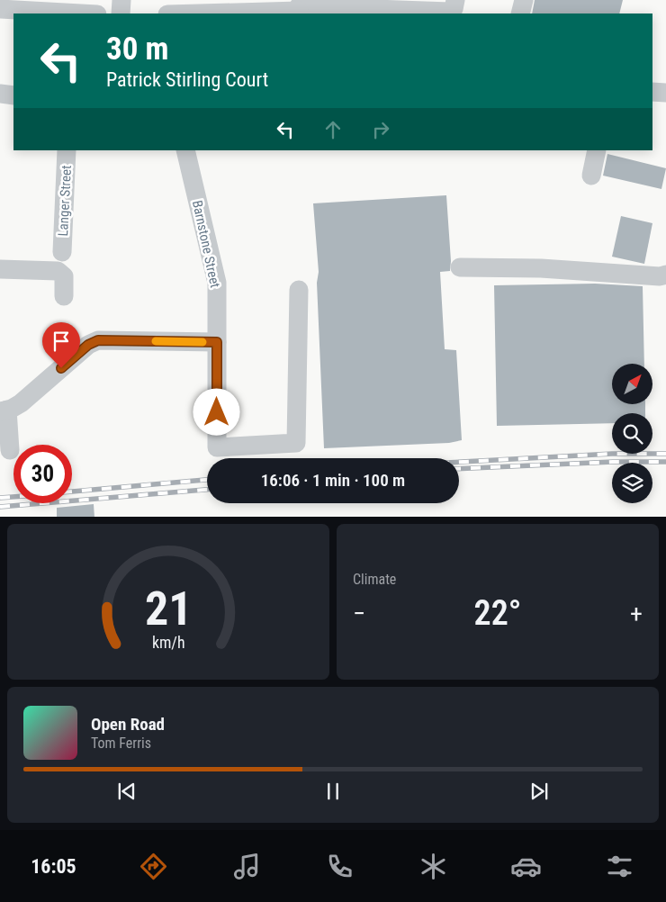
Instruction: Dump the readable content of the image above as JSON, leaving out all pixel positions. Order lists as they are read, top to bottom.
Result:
{
  "streets": {
    "street": ["Langer Street", "Barnstone Street"]
  },
  "north": "top right",
  "page": {
    "turn": ["30 m", "Patrick Stirling Court"],
    "limit": "30",
    "trip": "16:06 · 1 min · 100 m",
    "tile": "Climate",
    "heat": ["−", "22°", "+"],
    "song": ["Open Road", "Tom Ferris"],
    "tabs": "16:05",
    "gauge": ["21", "km/h"]
  }
}
